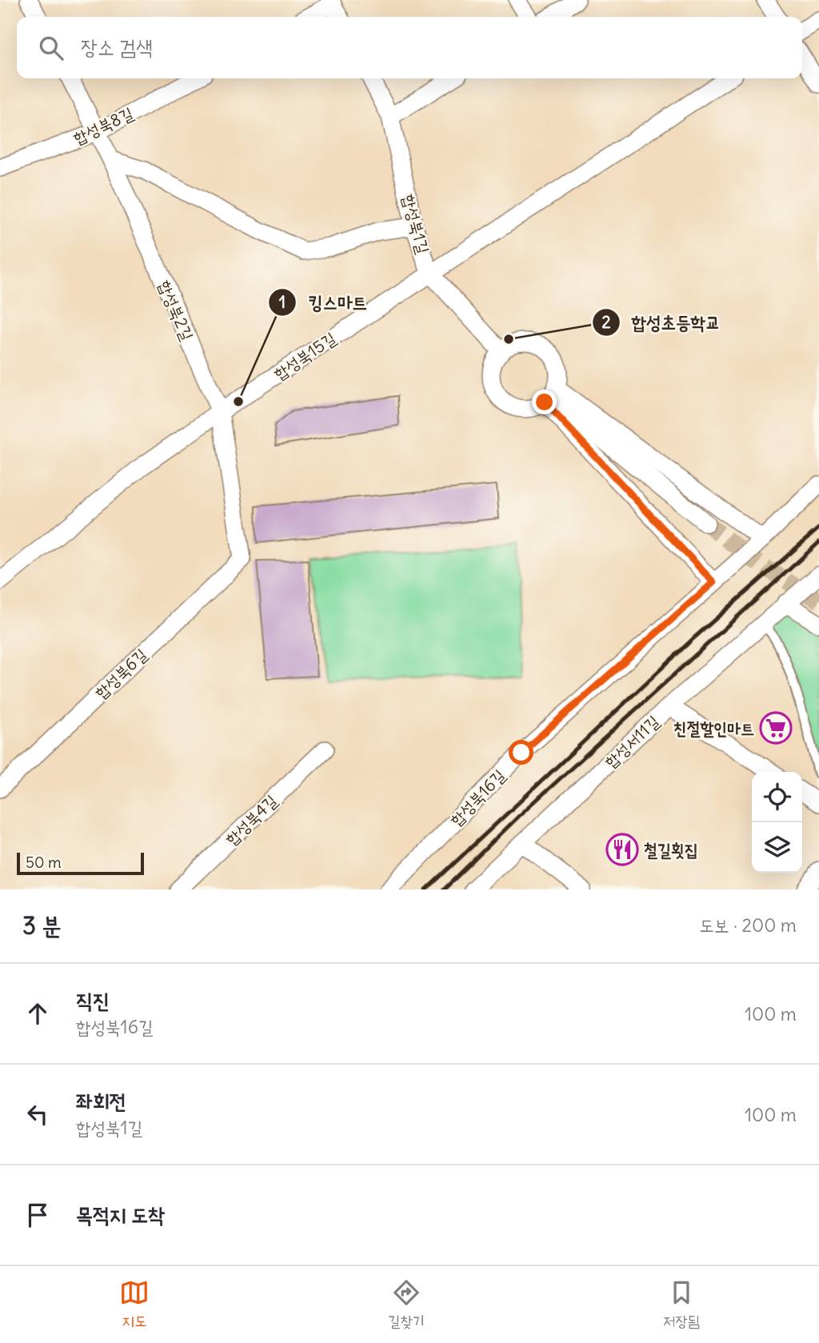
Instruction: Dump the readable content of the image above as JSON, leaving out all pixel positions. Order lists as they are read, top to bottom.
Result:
{
  "streets": {
    "street": [
      "합성북8길",
      "합성북1길",
      "합성북2길",
      "합성북15길",
      "합성북6길",
      "합성서11길",
      "합성북16길",
      "합성북4길"
    ]
  },
  "crossings": [
    ["합성북8길", "합성북2길"],
    ["합성북1길", "합성북15길"],
    ["합성북2길", "합성북15길"],
    ["합성북2길", "합성북6길"]
  ],
  "places": {
    "other": ["합성초등학교", "킹스마트"],
    "supermarket": ["친절할인마트"],
    "restaurant": ["철길횟집"]
  },
  "scale_bar": "50 m",
  "page": {
    "search": "장소 검색",
    "scale": "50 m",
    "heading": ["3 분", "도보 · 200 m"],
    "list": [
      ["직진", "합성북16길", "100 m"],
      ["좌회전", "합성북1길", "100 m"],
      "목적지 도착"
    ],
    "nav": ["지도", "길찾기", "저장됨"]
  }
}
